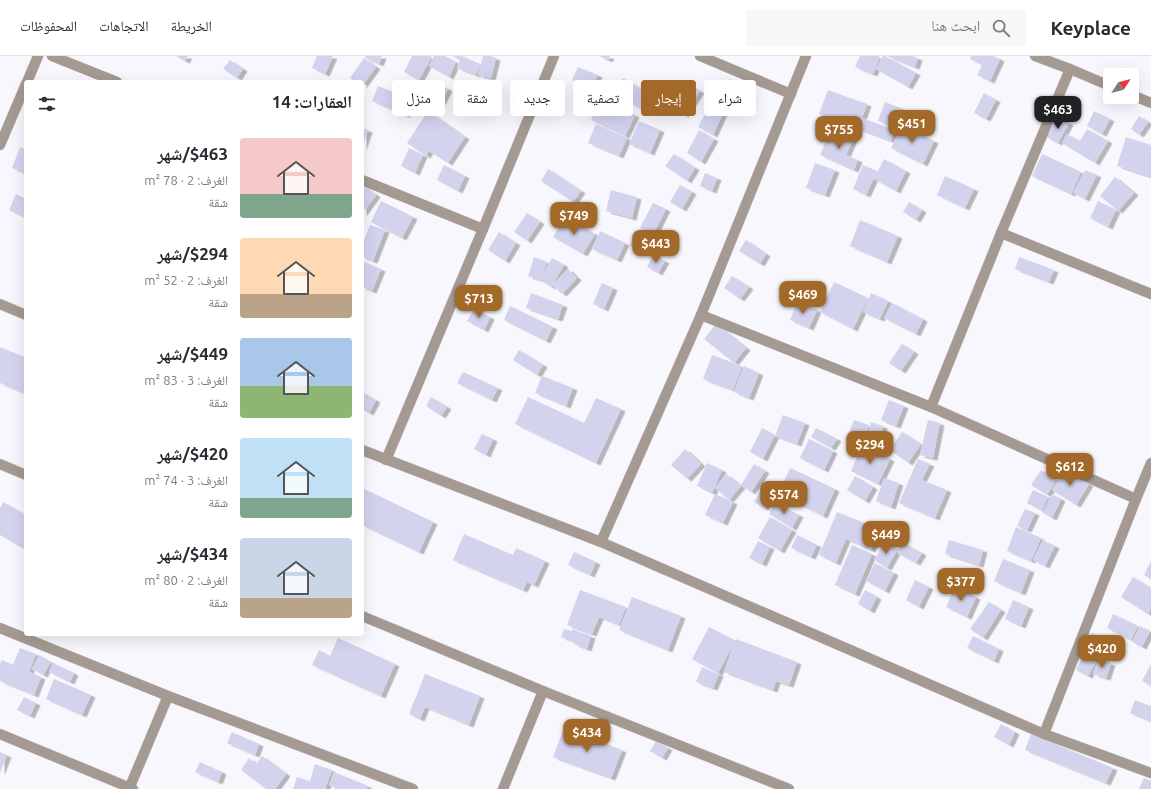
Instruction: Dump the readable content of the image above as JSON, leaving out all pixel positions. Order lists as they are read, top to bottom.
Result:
{
  "north": "top right",
  "page": {
    "header": "Keyplace",
    "search": "ابحث هنا",
    "nav": ["الخريطة", "الاتجاهات", "المحفوظات"],
    "chip": [
      "شراء",
      "إيجار",
      "تصفية",
      "جديد",
      "شقة",
      "منزل"
    ],
    "heading": "العقارات: 14",
    "price": [
      "$463",
      "$451",
      "$755",
      "$749",
      "$443",
      "$469",
      "$713",
      "$294",
      "$612",
      "$574",
      "$449",
      "$377",
      "$420",
      "$434"
    ],
    "list": [
      {
        "name": "$463/شهر",
        "note": "الغرف: 2 · 78 m² · شقة"
      },
      {
        "name": "$294/شهر",
        "note": "الغرف: 2 · 52 m² · شقة"
      },
      {
        "name": "$449/شهر",
        "note": "الغرف: 3 · 83 m² · شقة"
      },
      {
        "name": "$420/شهر",
        "note": "الغرف: 3 · 74 m² · شقة"
      },
      {
        "name": "$434/شهر",
        "note": "الغرف: 2 · 80 m² · شقة"
      }
    ]
  }
}
